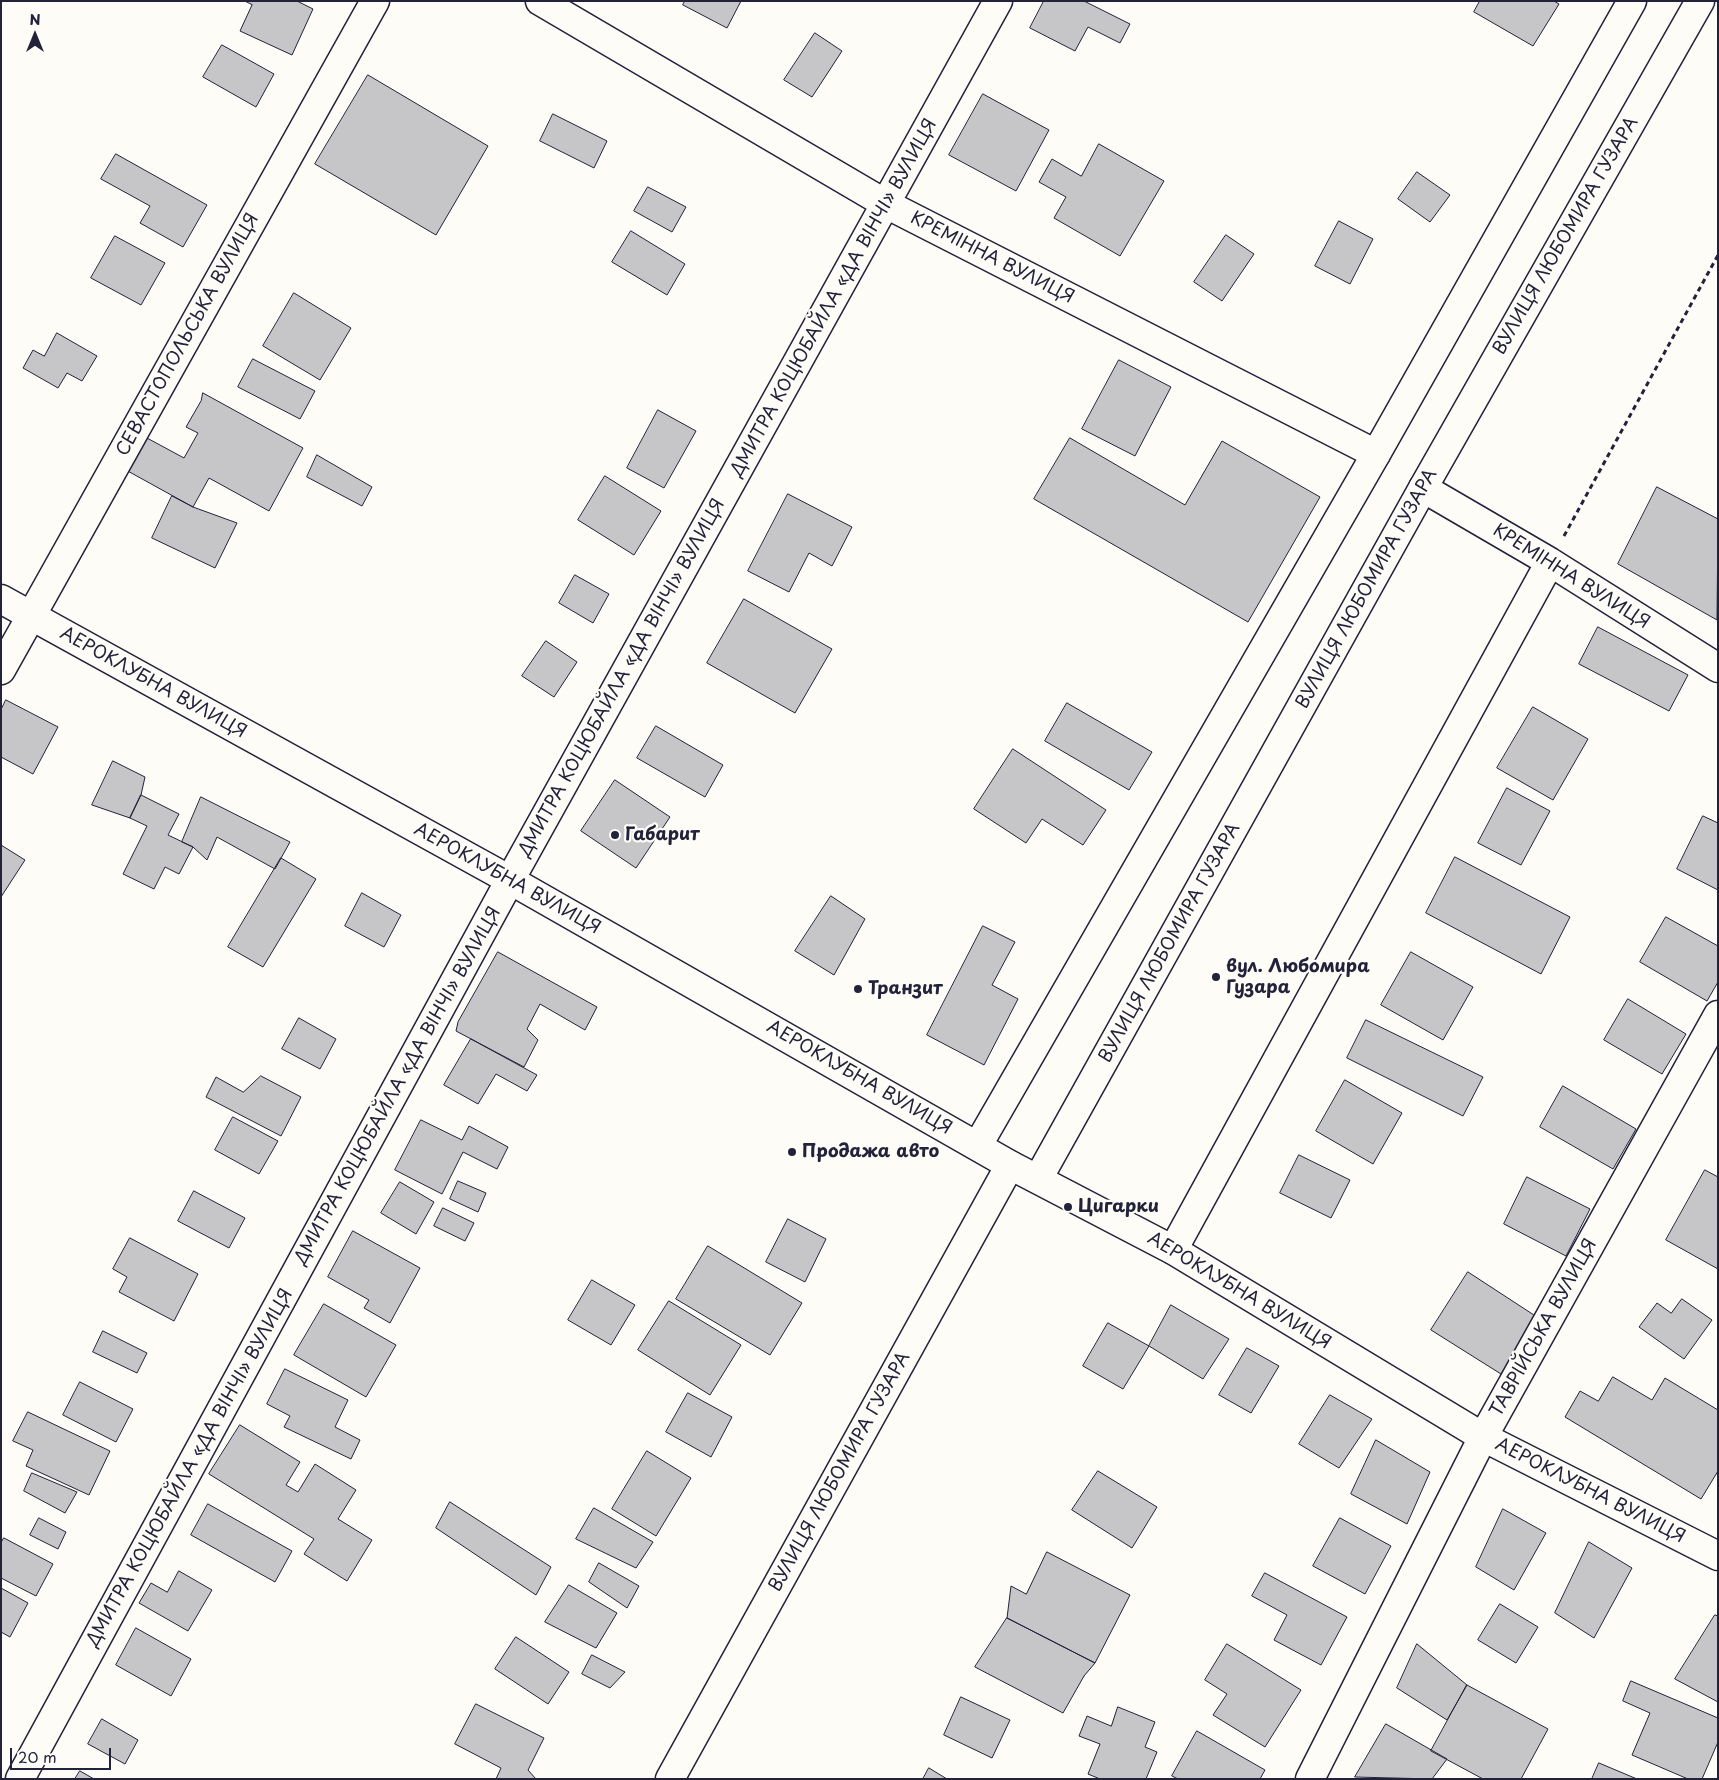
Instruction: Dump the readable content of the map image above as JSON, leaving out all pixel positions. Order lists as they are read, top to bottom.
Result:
{
  "streets": {
    "street": [
      "ВУЛИЦЯ ЛЮБОМИРА ГУЗАРА",
      "КРЕМІННА ВУЛИЦЯ",
      "ДМИТРА КОЦЮБАЙЛА «ДА ВІНЧІ» ВУЛИЦЯ",
      "СЕВАСТОПОЛЬСЬКА ВУЛИЦЯ",
      "АЕРОКЛУБНА ВУЛИЦЯ",
      "ТАВРІЙСЬКА ВУЛИЦЯ"
    ]
  },
  "crossings": [
    ["ВУЛИЦЯ ЛЮБОМИРА ГУЗАРА", "КРЕМІННА ВУЛИЦЯ"],
    ["ВУЛИЦЯ ЛЮБОМИРА ГУЗАРА", "АЕРОКЛУБНА ВУЛИЦЯ"],
    ["КРЕМІННА ВУЛИЦЯ", "ДМИТРА КОЦЮБАЙЛА «ДА ВІНЧІ» ВУЛИЦЯ"],
    ["ДМИТРА КОЦЮБАЙЛА «ДА ВІНЧІ» ВУЛИЦЯ", "АЕРОКЛУБНА ВУЛИЦЯ"],
    ["СЕВАСТОПОЛЬСЬКА ВУЛИЦЯ", "АЕРОКЛУБНА ВУЛИЦЯ"],
    ["АЕРОКЛУБНА ВУЛИЦЯ", "ТАВРІЙСЬКА ВУЛИЦЯ"]
  ],
  "places": [
    "Габарит",
    "вул. Любомира Гузара",
    "Транзит",
    "Продажа авто",
    "Цигарки"
  ],
  "scale_bar": "20 m",
  "north": "top"
}
